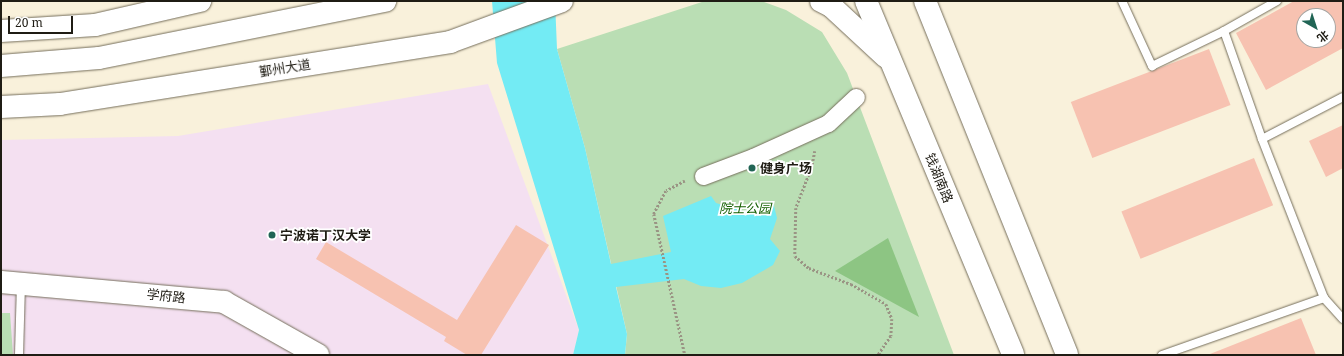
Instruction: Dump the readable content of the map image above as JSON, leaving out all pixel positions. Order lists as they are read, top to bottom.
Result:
{
  "streets": {
    "main road": ["鄞州大道", "钱湖南路", "学府路"]
  },
  "parks": ["院士公园"],
  "places": ["健身广场", "宁波诺丁汉大学"],
  "scale_bar": "20 m",
  "north": "bottom right"
}
